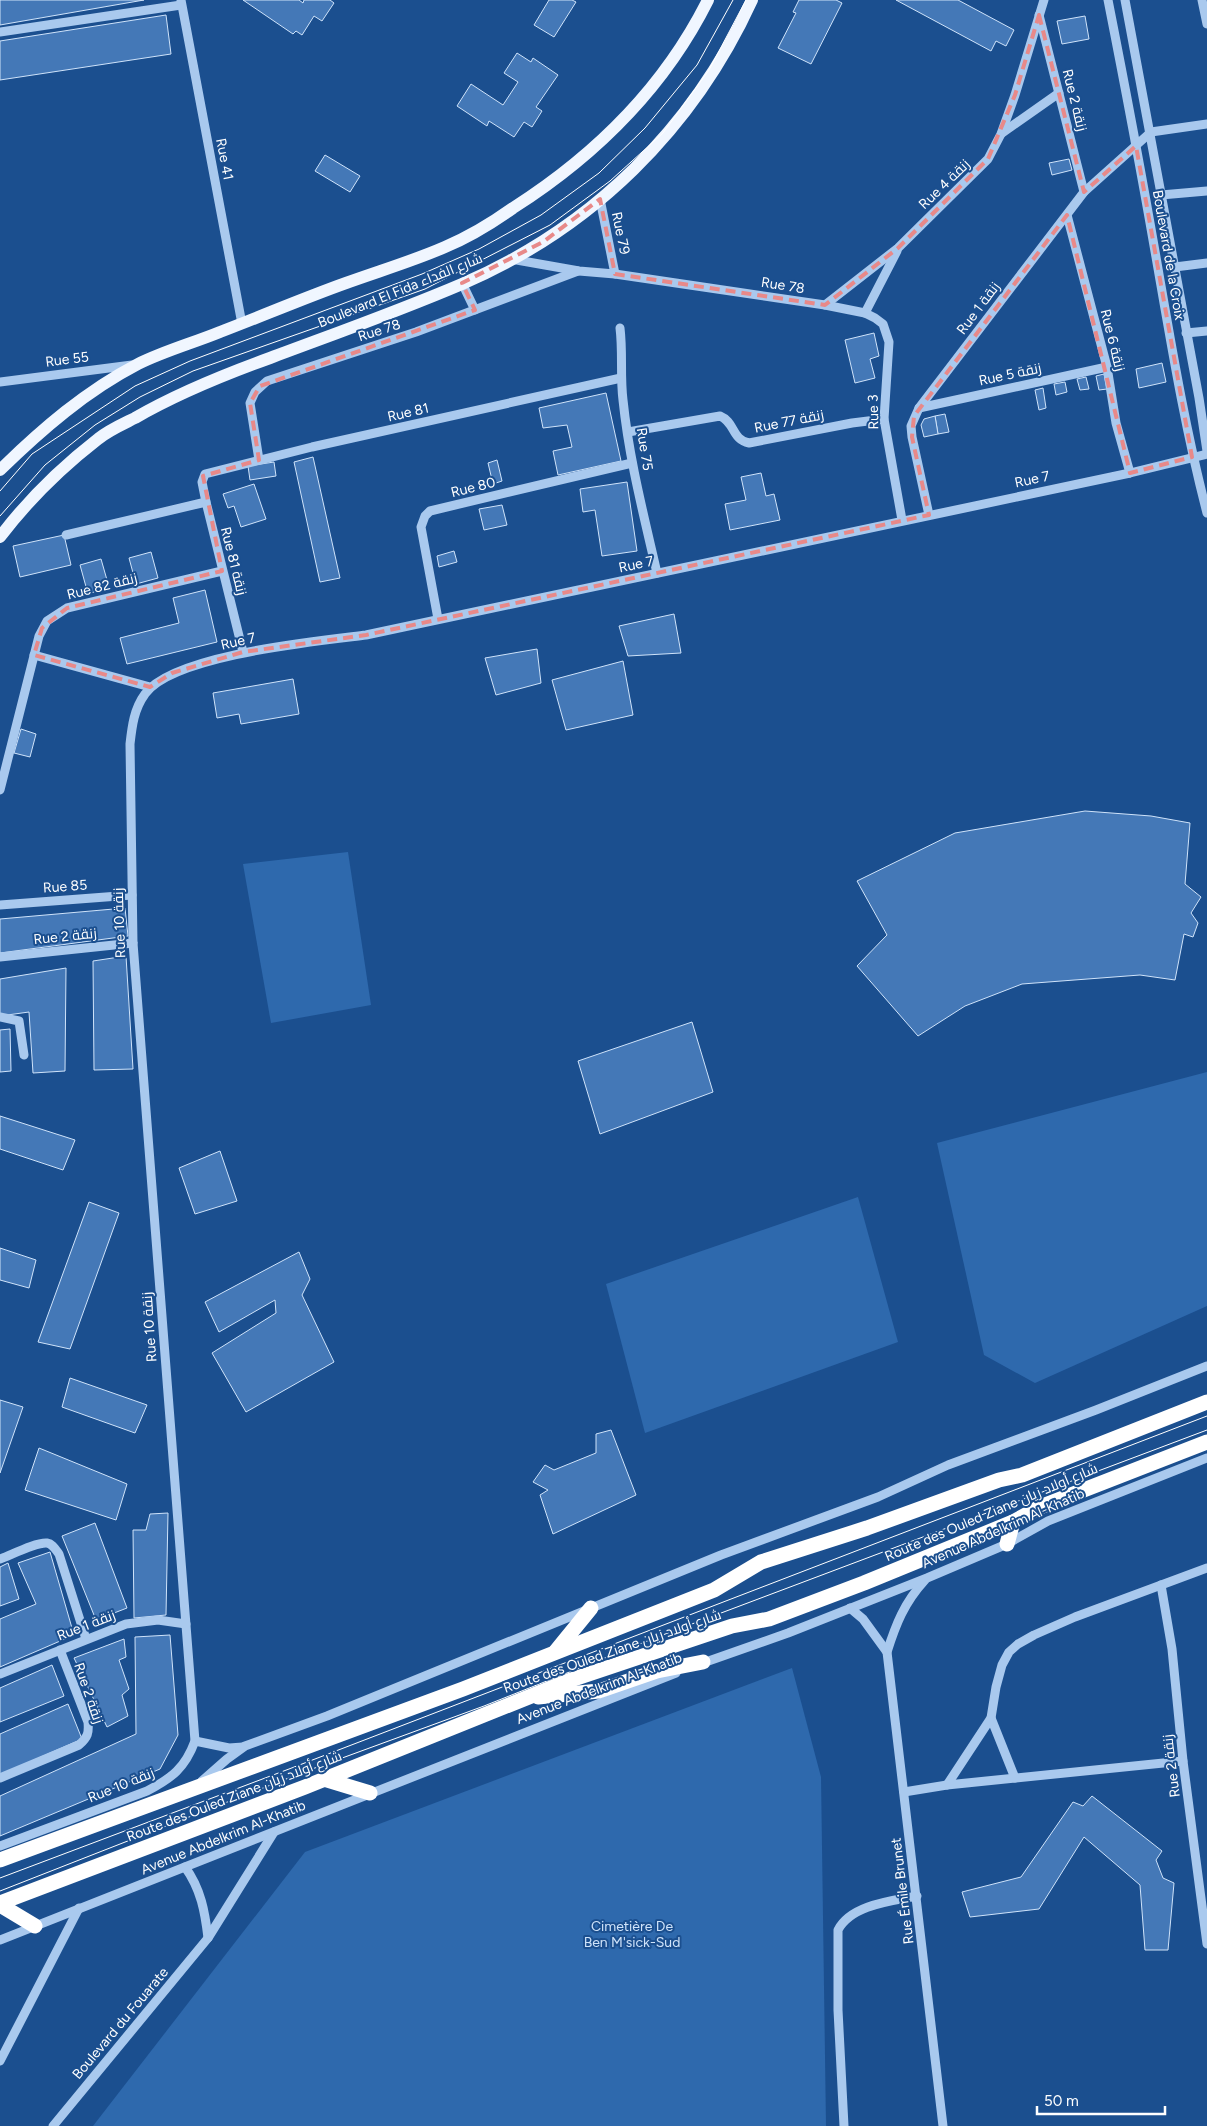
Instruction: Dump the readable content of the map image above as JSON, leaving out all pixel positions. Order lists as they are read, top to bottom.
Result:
{
  "streets": {
    "highway": ["Route des Ouled Ziane شارع أولاد زيان"],
    "main road": ["Boulevard El Fida شارع الفداء"],
    "street": [
      "Rue 2 زنقة",
      "Rue 41",
      "Rue 4 زنقة",
      "Rue 79",
      "Boulevard de la Croix",
      "Rue 78",
      "Rue 1 زنقة",
      "Rue 6 زنقة",
      "Rue 55",
      "Rue 5 زنقة",
      "Rue 81",
      "Rue 3",
      "Rue 77 زنقة",
      "Rue 75",
      "Rue 7",
      "Rue 80",
      "Rue 81 زنقة",
      "Rue 82 زنقة",
      "Rue 85",
      "Rue 10 زنقة",
      "Avenue Abdelkrim Al-Khatib",
      "Rue Émile Brunet",
      "Boulevard du Fouarate"
    ]
  },
  "crossings": [
    ["Rue 2 زنقة", "Rue 4 زنقة"],
    ["Rue 2 زنقة", "Rue 1 زنقة"],
    ["Rue 2 زنقة", "Rue 10 زنقة"],
    ["Rue 41", "Boulevard El Fida شارع الفداء"],
    ["Rue 4 زنقة", "Rue 78"],
    ["Rue 4 زنقة", "Rue 3"],
    ["Rue 79", "Rue 78"],
    ["Rue 79", "Boulevard El Fida شارع الفداء"],
    ["Boulevard de la Croix", "Rue 1 زنقة"],
    ["Boulevard de la Croix", "Rue 7"],
    ["Rue 78", "Boulevard El Fida شارع الفداء"],
    ["Rue 78", "Rue 81"],
    ["Rue 78", "Rue 3"],
    ["Boulevard El Fida شارع الفداء", "Rue 55"],
    ["Rue 1 زنقة", "Rue 6 زنقة"],
    ["Rue 1 زنقة", "Rue 5 زنقة"],
    ["Rue 1 زنقة", "Rue 7"],
    ["Rue 1 زنقة", "Rue 10 زنقة"],
    ["Rue 6 زنقة", "Rue 5 زنقة"],
    ["Rue 6 زنقة", "Rue 7"],
    ["Rue 81", "Rue 75"],
    ["Rue 81", "Rue 81 زنقة"],
    ["Rue 3", "Rue 77 زنقة"],
    ["Rue 3", "Rue 7"],
    ["Rue 77 زنقة", "Rue 75"],
    ["Rue 75", "Rue 7"],
    ["Rue 75", "Rue 80"],
    ["Rue 7", "Rue 80"],
    ["Rue 7", "Rue 81 زنقة"],
    ["Rue 7", "Rue 10 زنقة"],
    ["Rue 81 زنقة", "Rue 82 زنقة"],
    ["Rue 85", "Rue 10 زنقة"],
    ["Avenue Abdelkrim Al-Khatib", "Rue Émile Brunet"],
    ["Avenue Abdelkrim Al-Khatib", "Boulevard du Fouarate"]
  ],
  "parks": ["Cimetière De Ben M'sick-Sud"],
  "scale_bar": "50 m"
}
